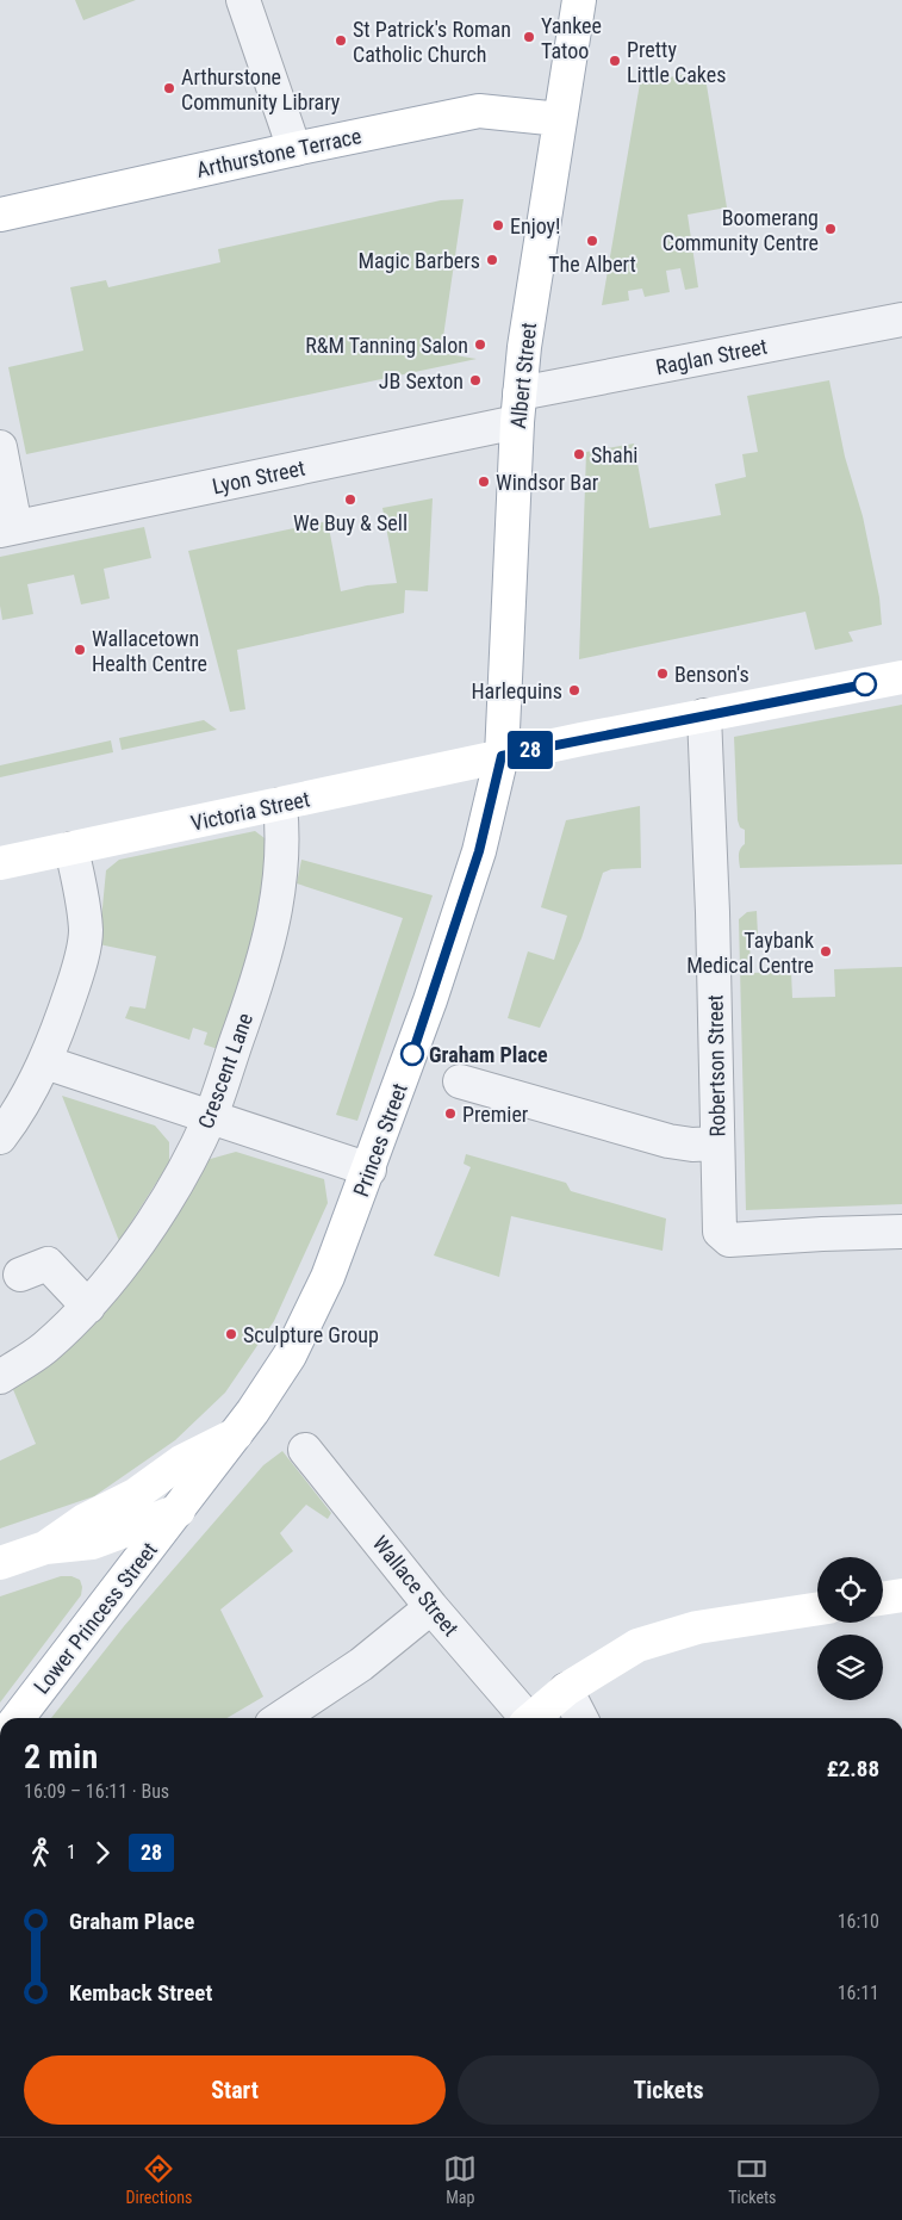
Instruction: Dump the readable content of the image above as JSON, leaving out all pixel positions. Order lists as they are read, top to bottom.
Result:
{
  "streets": {
    "main road": [
      "Arthurstone Terrace",
      "Albert Street",
      "Victoria Street",
      "Princes Street",
      "Lower Princess Street"
    ],
    "street": [
      "Raglan Street",
      "Lyon Street",
      "Robertson Street",
      "Crescent Lane",
      "Wallace Street"
    ]
  },
  "crossings": [
    ["Arthurstone Terrace", "Albert Street"],
    ["Raglan Street", "Albert Street"],
    ["Raglan Street", "Lyon Street"],
    ["Albert Street", "Lyon Street"],
    ["Albert Street", "Victoria Street"],
    ["Albert Street", "Princes Street"],
    ["Victoria Street", "Robertson Street"],
    ["Victoria Street", "Crescent Lane"],
    ["Victoria Street", "Princes Street"],
    ["Princes Street", "Lower Princess Street"]
  ],
  "places": [
    "Yankee Tatoo",
    "St Patrick's Roman Catholic Church",
    "Pretty Little Cakes",
    "Arthurstone Community Library",
    "Enjoy!",
    "Boomerang Community Centre",
    "The Albert",
    "Magic Barbers",
    "R&M Tanning Salon",
    "JB Sexton",
    "Shahi",
    "Windsor Bar",
    "We Buy & Sell",
    "Wallacetown Health Centre",
    "Benson's",
    "Harlequins",
    "Taybank Medical Centre",
    "Graham Place",
    "Premier",
    "Sculpture Group"
  ],
  "lines": ["bus line 28"],
  "page": {
    "on_map": "28",
    "heading": ["2 min", "16:09 – 16:11 · Bus", "£2.88"],
    "legs": ["1", "28"],
    "list": [
      {
        "name": "Graham Place",
        "value": "16:10"
      },
      {
        "name": "Kemback Street",
        "value": "16:11"
      }
    ],
    "buttons": ["Start", "Tickets"],
    "tabs": ["Directions", "Map", "Tickets"]
  }
}
